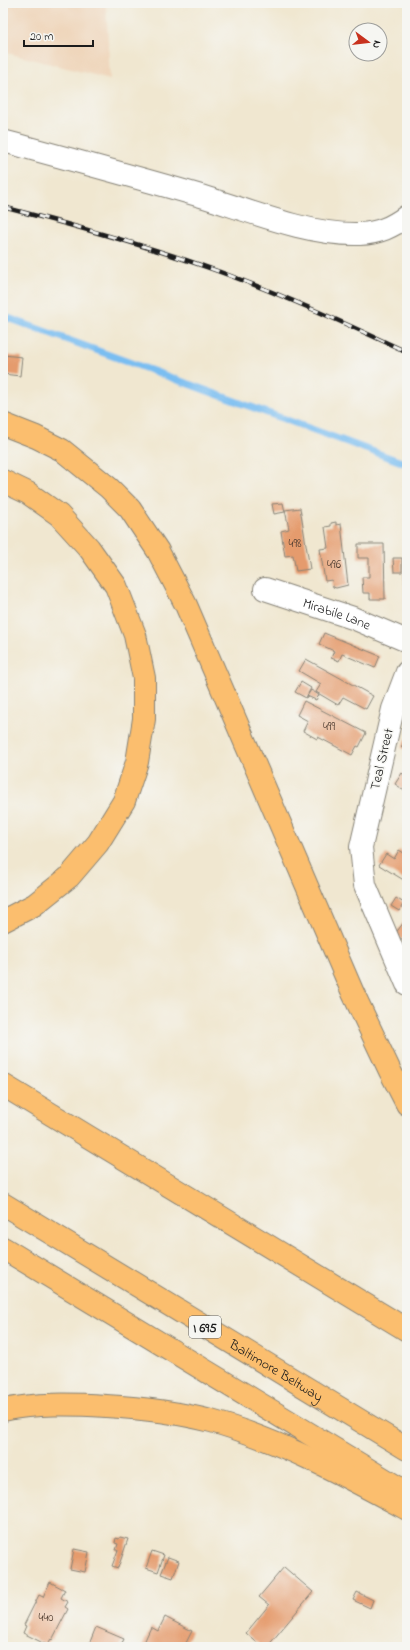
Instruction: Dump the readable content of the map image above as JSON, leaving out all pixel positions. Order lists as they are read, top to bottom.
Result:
{
  "streets": {
    "highway": ["I 695", "Baltimore Beltway"],
    "street": ["Mirabile Lane", "Teal Street"]
  },
  "house_numbers": [
    "498",
    "496",
    "499",
    "440"
  ],
  "scale_bar": "20 m",
  "north": "right"
}
